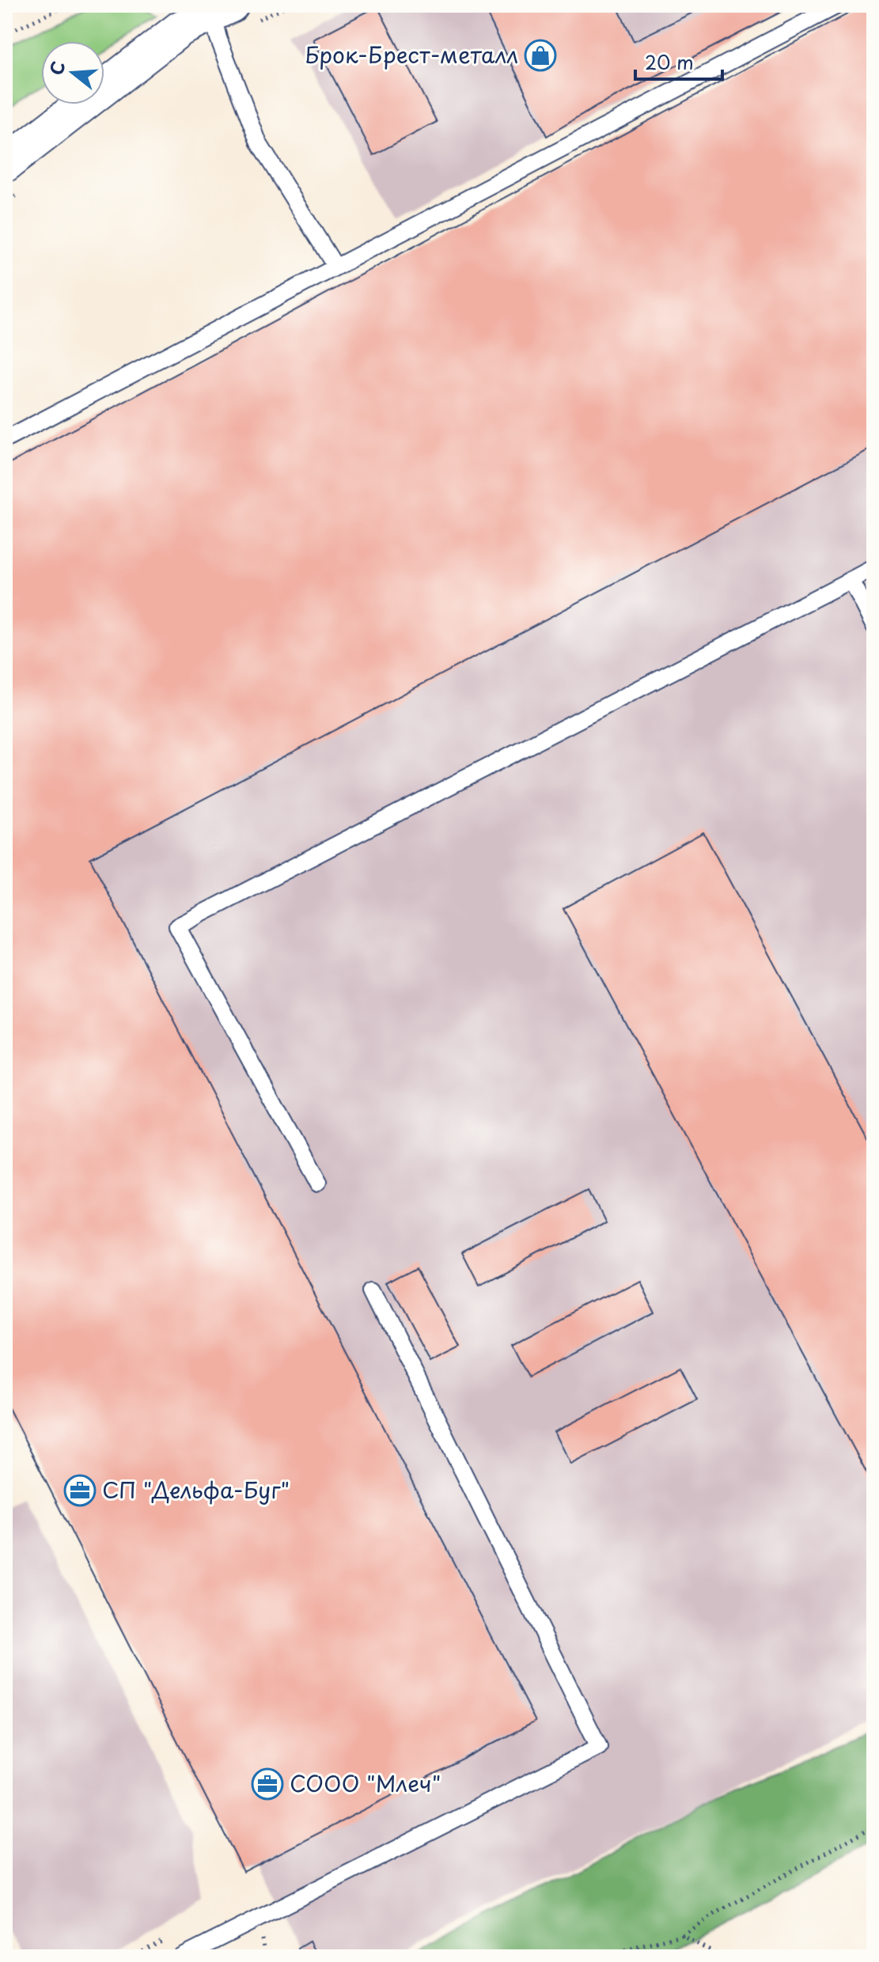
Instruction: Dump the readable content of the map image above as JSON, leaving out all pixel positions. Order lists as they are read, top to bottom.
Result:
{
  "places": {
    "shop": ["Брок-Брест-металл"],
    "office": ["СП \"Дельфа-Буг\"", "СООО \"Млеч\""]
  },
  "scale_bar": "20 m",
  "north": "left"
}
